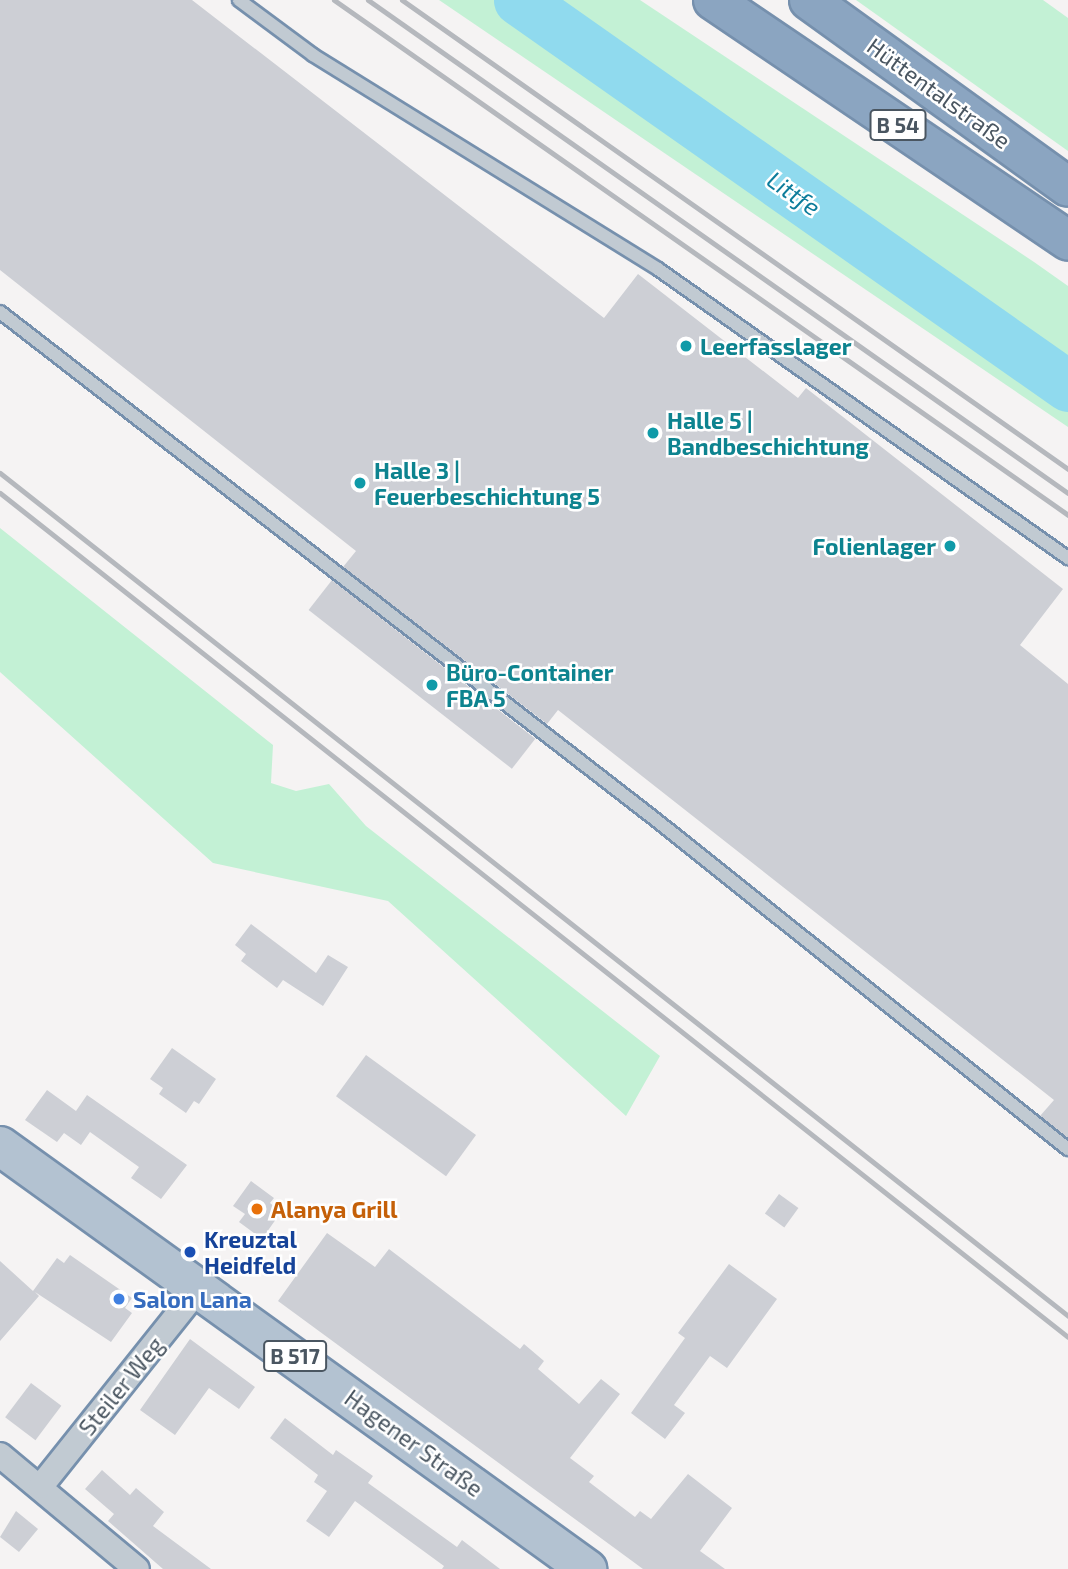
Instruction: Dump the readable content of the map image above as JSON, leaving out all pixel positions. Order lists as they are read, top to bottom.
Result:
{
  "streets": {
    "highway": ["Hüttentalstraße", "B 54"],
    "main road": ["B 517", "Hagener Straße"],
    "street": ["Steiler Weg"]
  },
  "crossings": [
    ["Steiler Weg", "Hagener Straße"]
  ],
  "water": ["Littfe"],
  "places": [
    "Leerfasslager",
    "Halle 5 | Bandbeschichtung",
    "Halle 3 | Feuerbeschichtung 5",
    "Folienlager",
    "Büro-Container FBA 5",
    "Alanya Grill",
    "Kreuztal Heidfeld",
    "Salon Lana"
  ]
}
